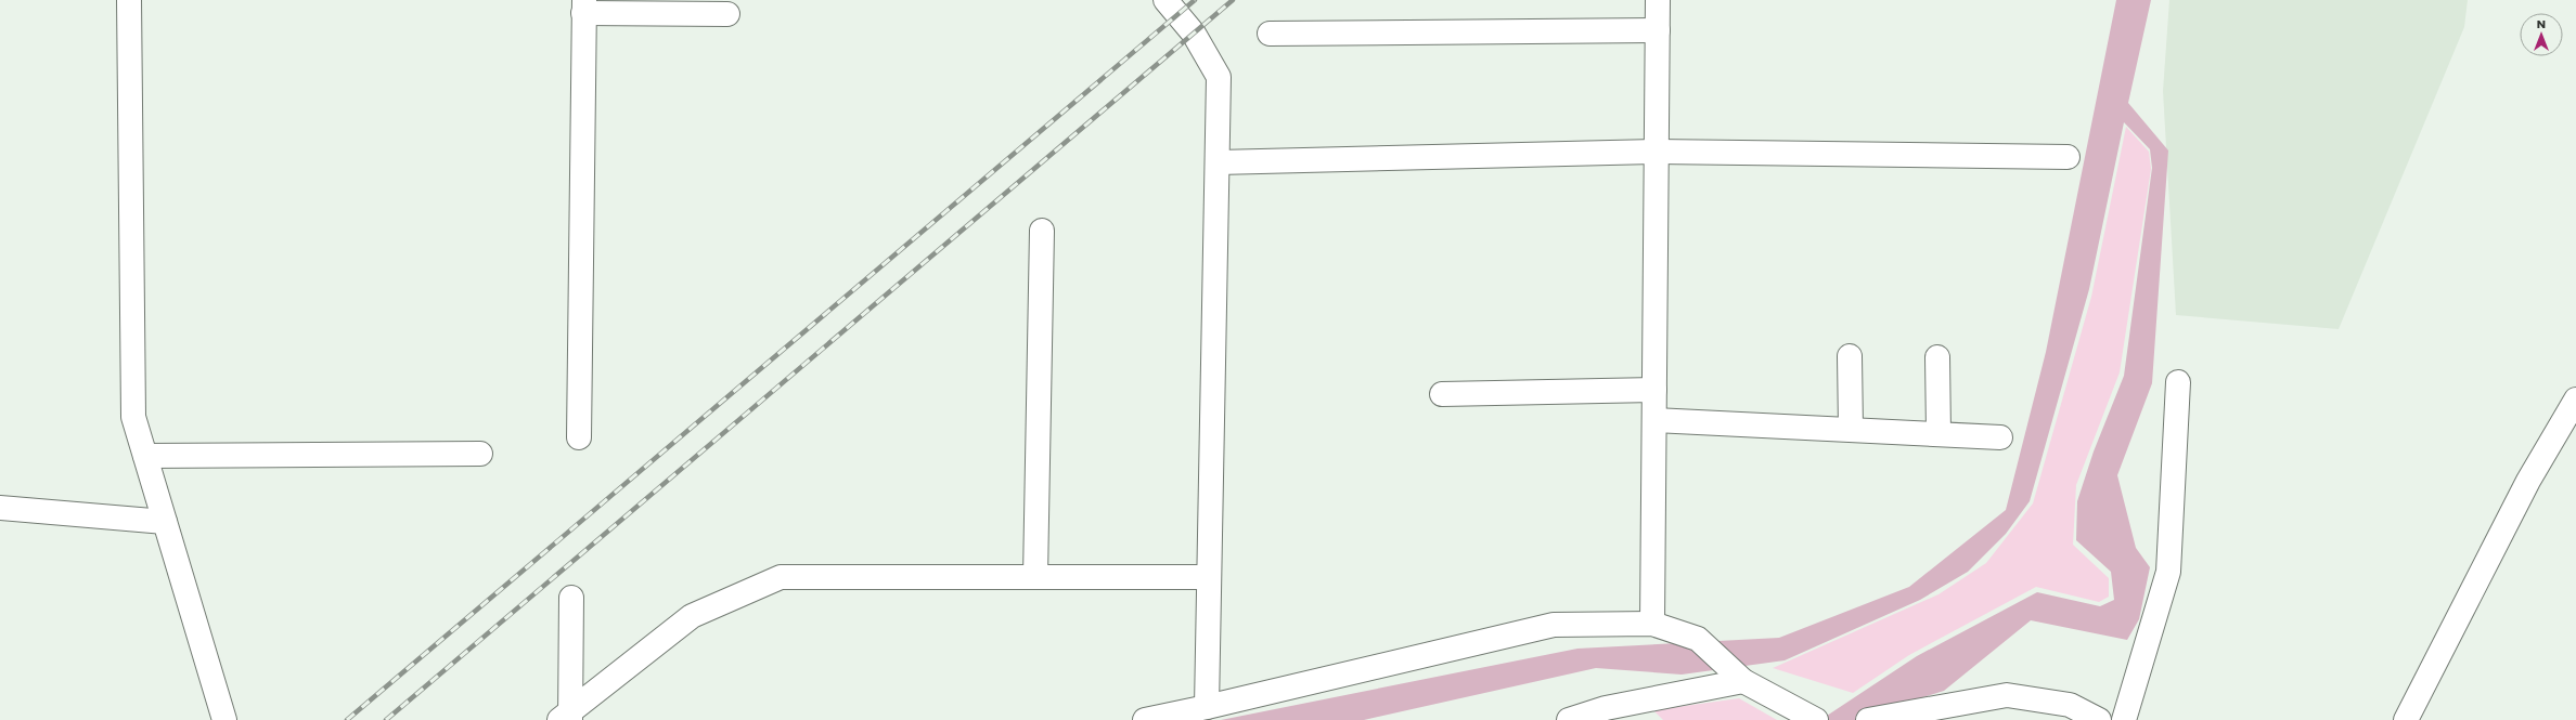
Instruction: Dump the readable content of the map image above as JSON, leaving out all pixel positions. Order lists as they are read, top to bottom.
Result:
{
  "north": "top"
}
